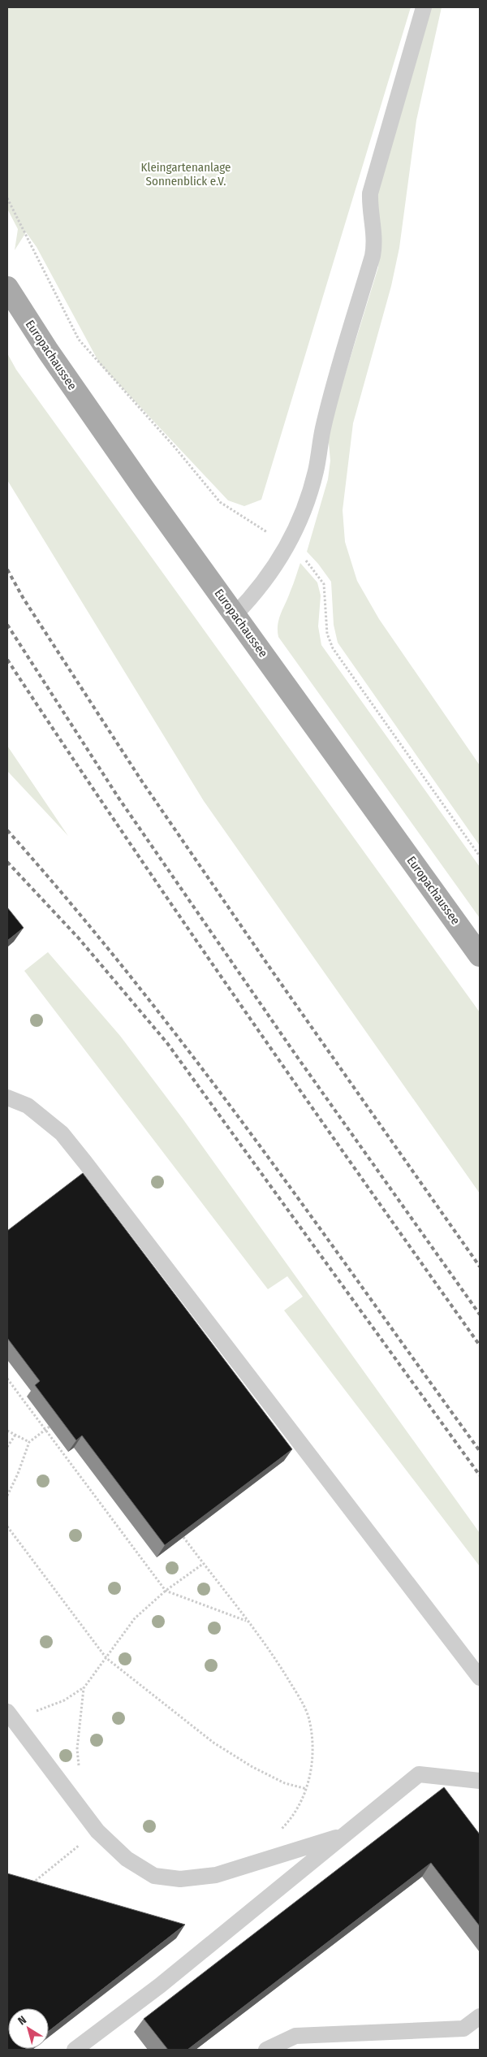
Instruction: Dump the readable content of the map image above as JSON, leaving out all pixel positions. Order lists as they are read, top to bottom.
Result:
{
  "streets": {
    "main road": ["Europachaussee"]
  },
  "parks": ["Kleingartenanlage Sonnenblick e.V."],
  "north": "top left"
}
